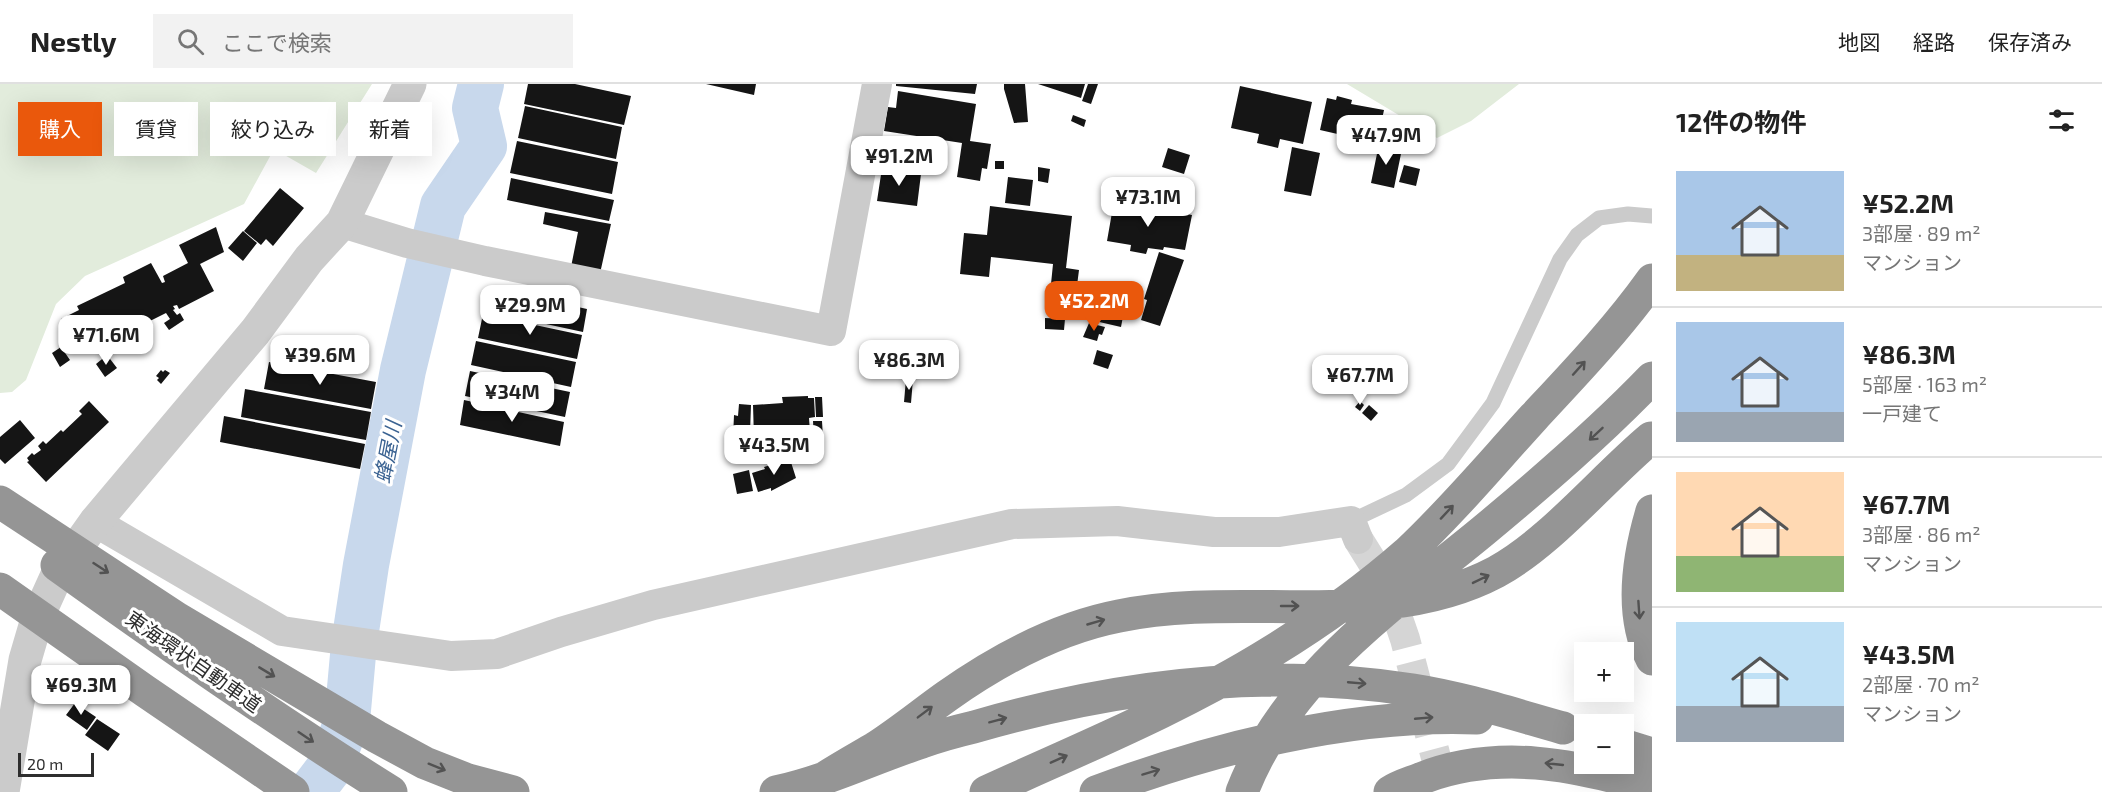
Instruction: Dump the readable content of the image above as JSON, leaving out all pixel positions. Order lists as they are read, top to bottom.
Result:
{
  "streets": {
    "highway": ["東海環状自動車道"]
  },
  "water": ["蜂屋川"],
  "scale_bar": "20 m",
  "page": {
    "header": "Nestly",
    "search": "ここで検索",
    "nav": ["地図", "経路", "保存済み"],
    "heading": "12件の物件",
    "chip": [
      "購入",
      "賃貸",
      "絞り込み",
      "新着"
    ],
    "price": [
      "¥47.9M",
      "¥91.2M",
      "¥73.1M",
      "¥52.2M",
      "¥29.9M",
      "¥71.6M",
      "¥39.6M",
      "¥86.3M",
      "¥67.7M",
      "¥34M",
      "¥43.5M",
      "¥69.3M"
    ],
    "list": [
      {
        "name": "¥52.2M",
        "note": "3部屋 · 89 m² · マンション"
      },
      {
        "name": "¥86.3M",
        "note": "5部屋 · 163 m² · 一戸建て"
      },
      {
        "name": "¥67.7M",
        "note": "3部屋 · 86 m² · マンション"
      },
      {
        "name": "¥43.5M",
        "note": "2部屋 · 70 m² · マンション"
      }
    ],
    "map_buttons": ["+", "−"],
    "scale": "20 m"
  }
}
